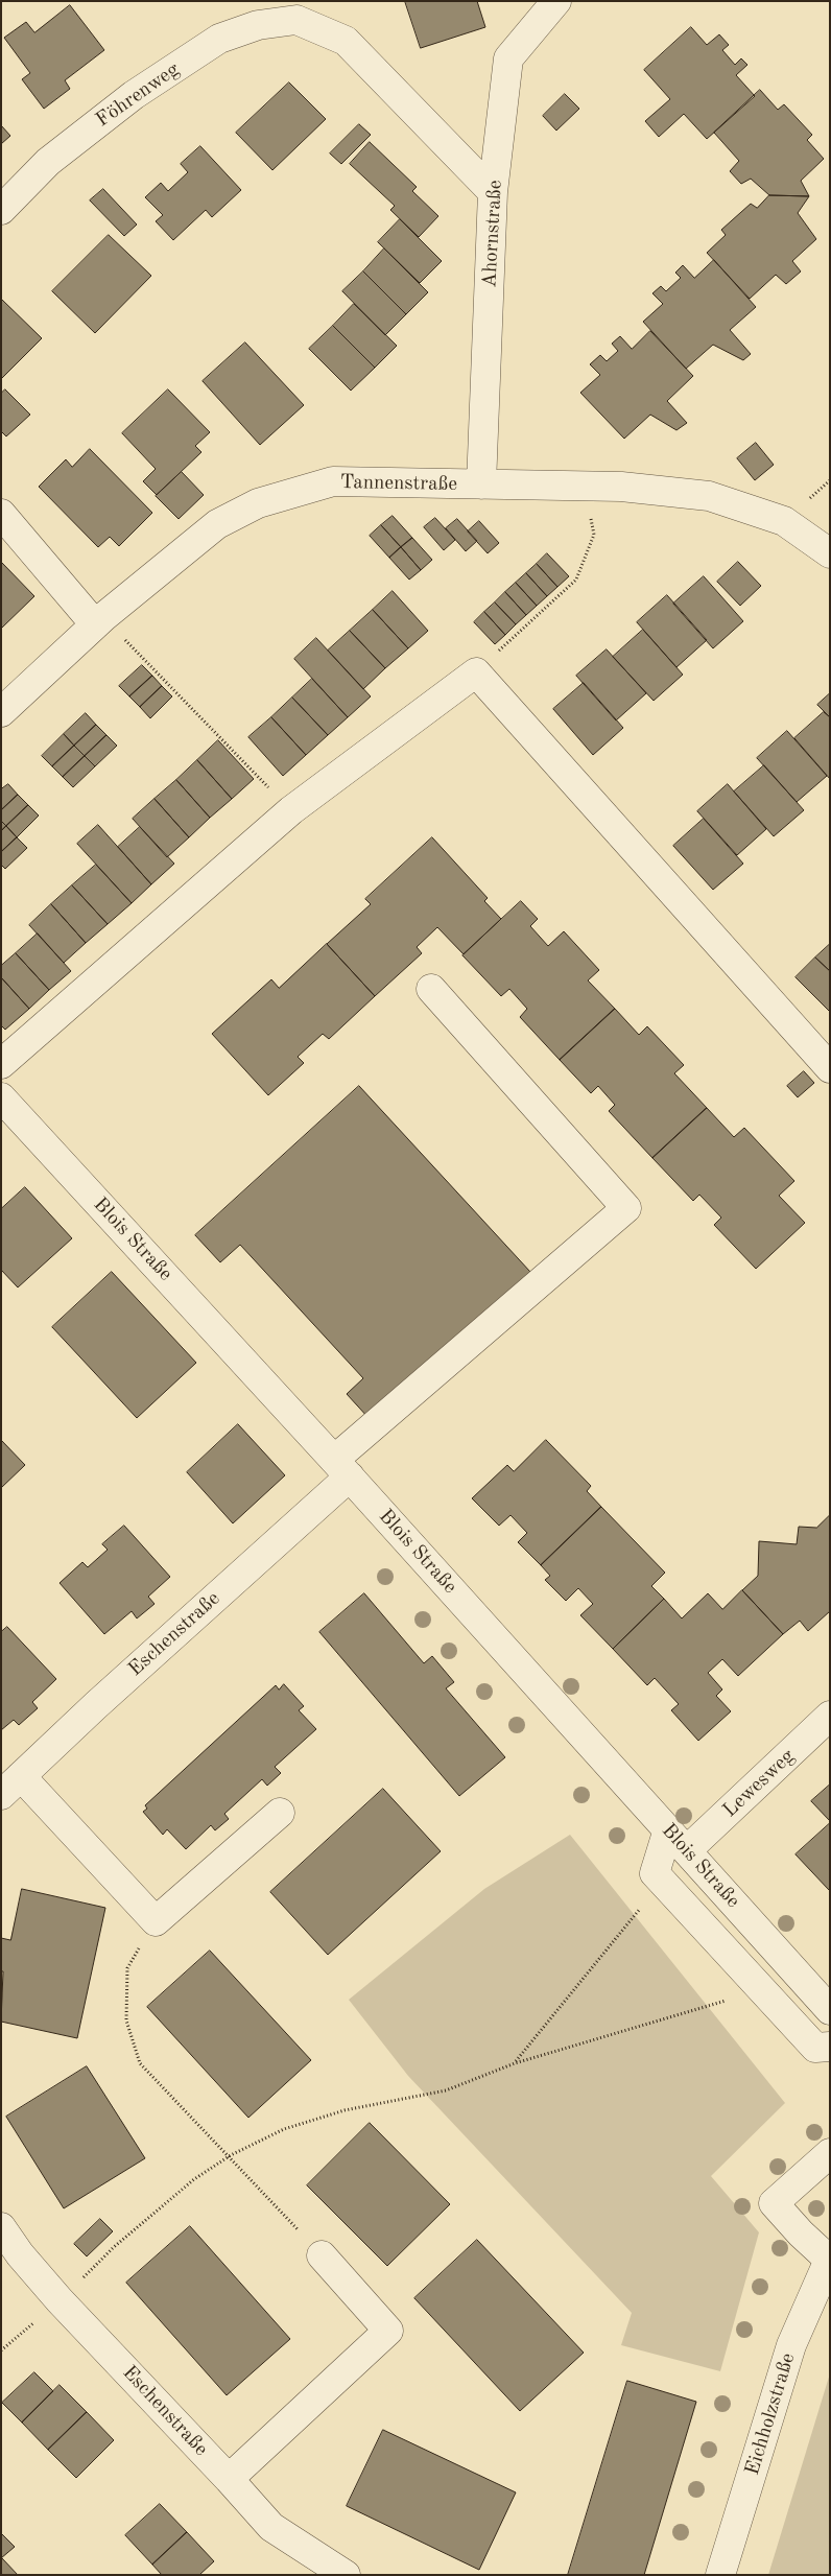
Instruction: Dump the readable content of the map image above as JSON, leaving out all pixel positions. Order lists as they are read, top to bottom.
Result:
{
  "streets": {
    "street": [
      "Föhrenweg",
      "Ahornstraße",
      "Tannenstraße",
      "Blois Straße",
      "Eschenstraße",
      "Lewesweg",
      "Eichholzstraße"
    ]
  },
  "crossings": [
    ["Föhrenweg", "Ahornstraße"],
    ["Ahornstraße", "Tannenstraße"],
    ["Blois Straße", "Eschenstraße"],
    ["Blois Straße", "Lewesweg"]
  ]
}
